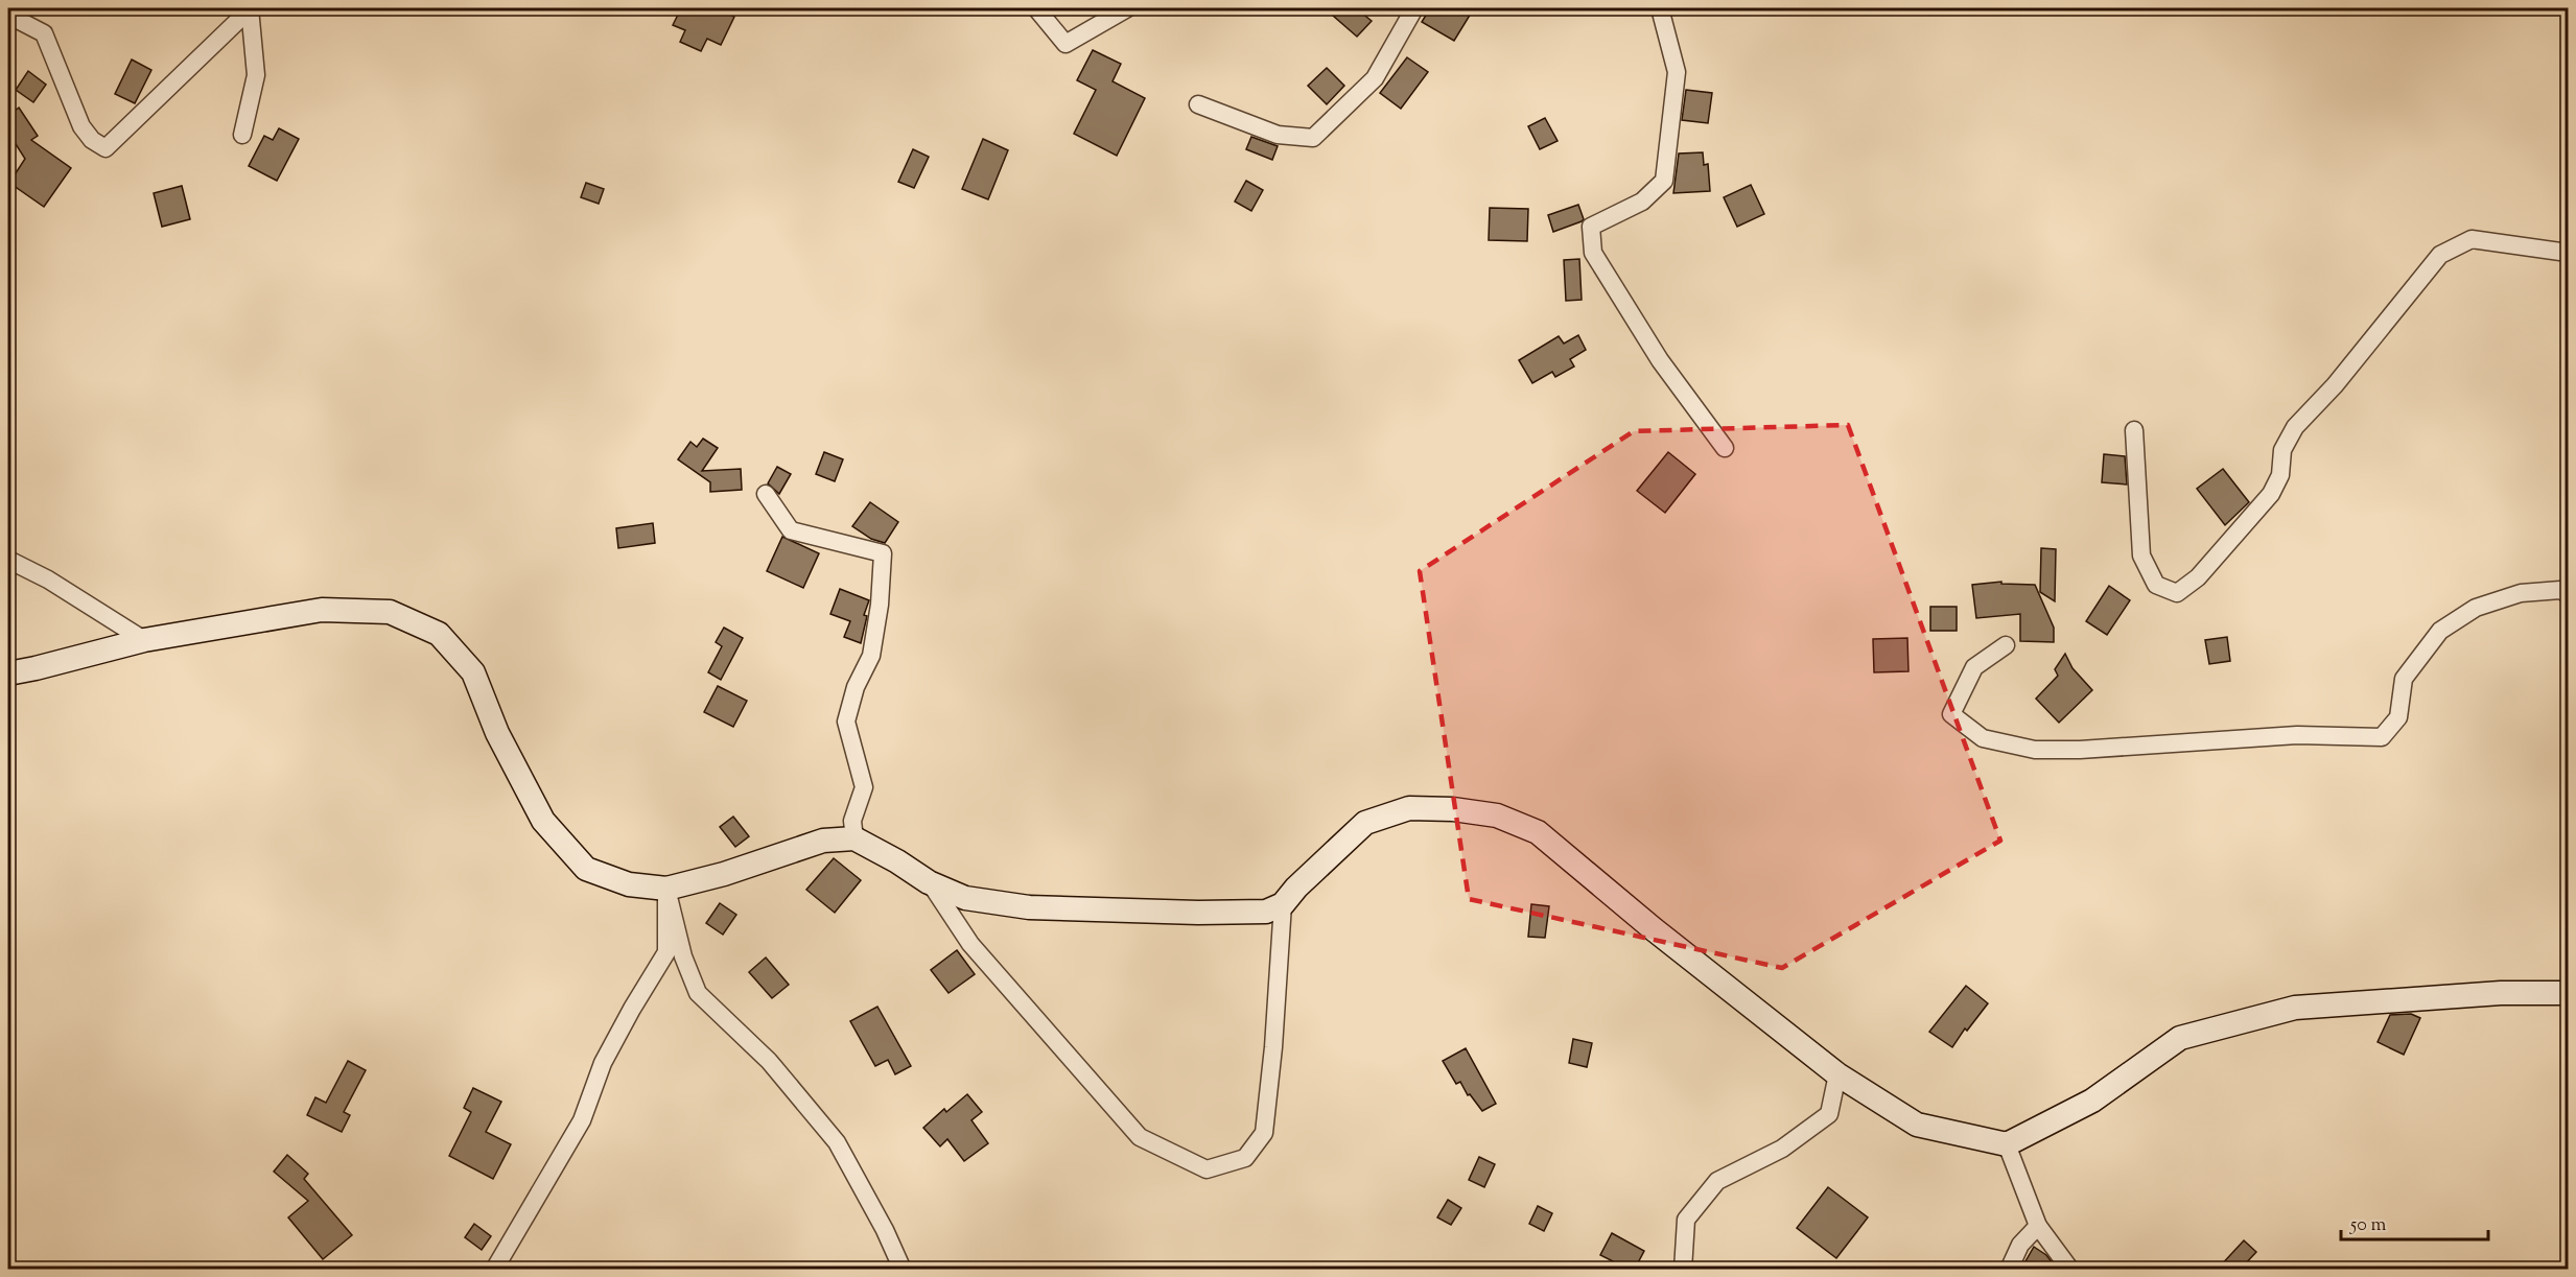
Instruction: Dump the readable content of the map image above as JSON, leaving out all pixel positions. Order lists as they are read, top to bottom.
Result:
{
  "scale_bar": "50 m"
}
